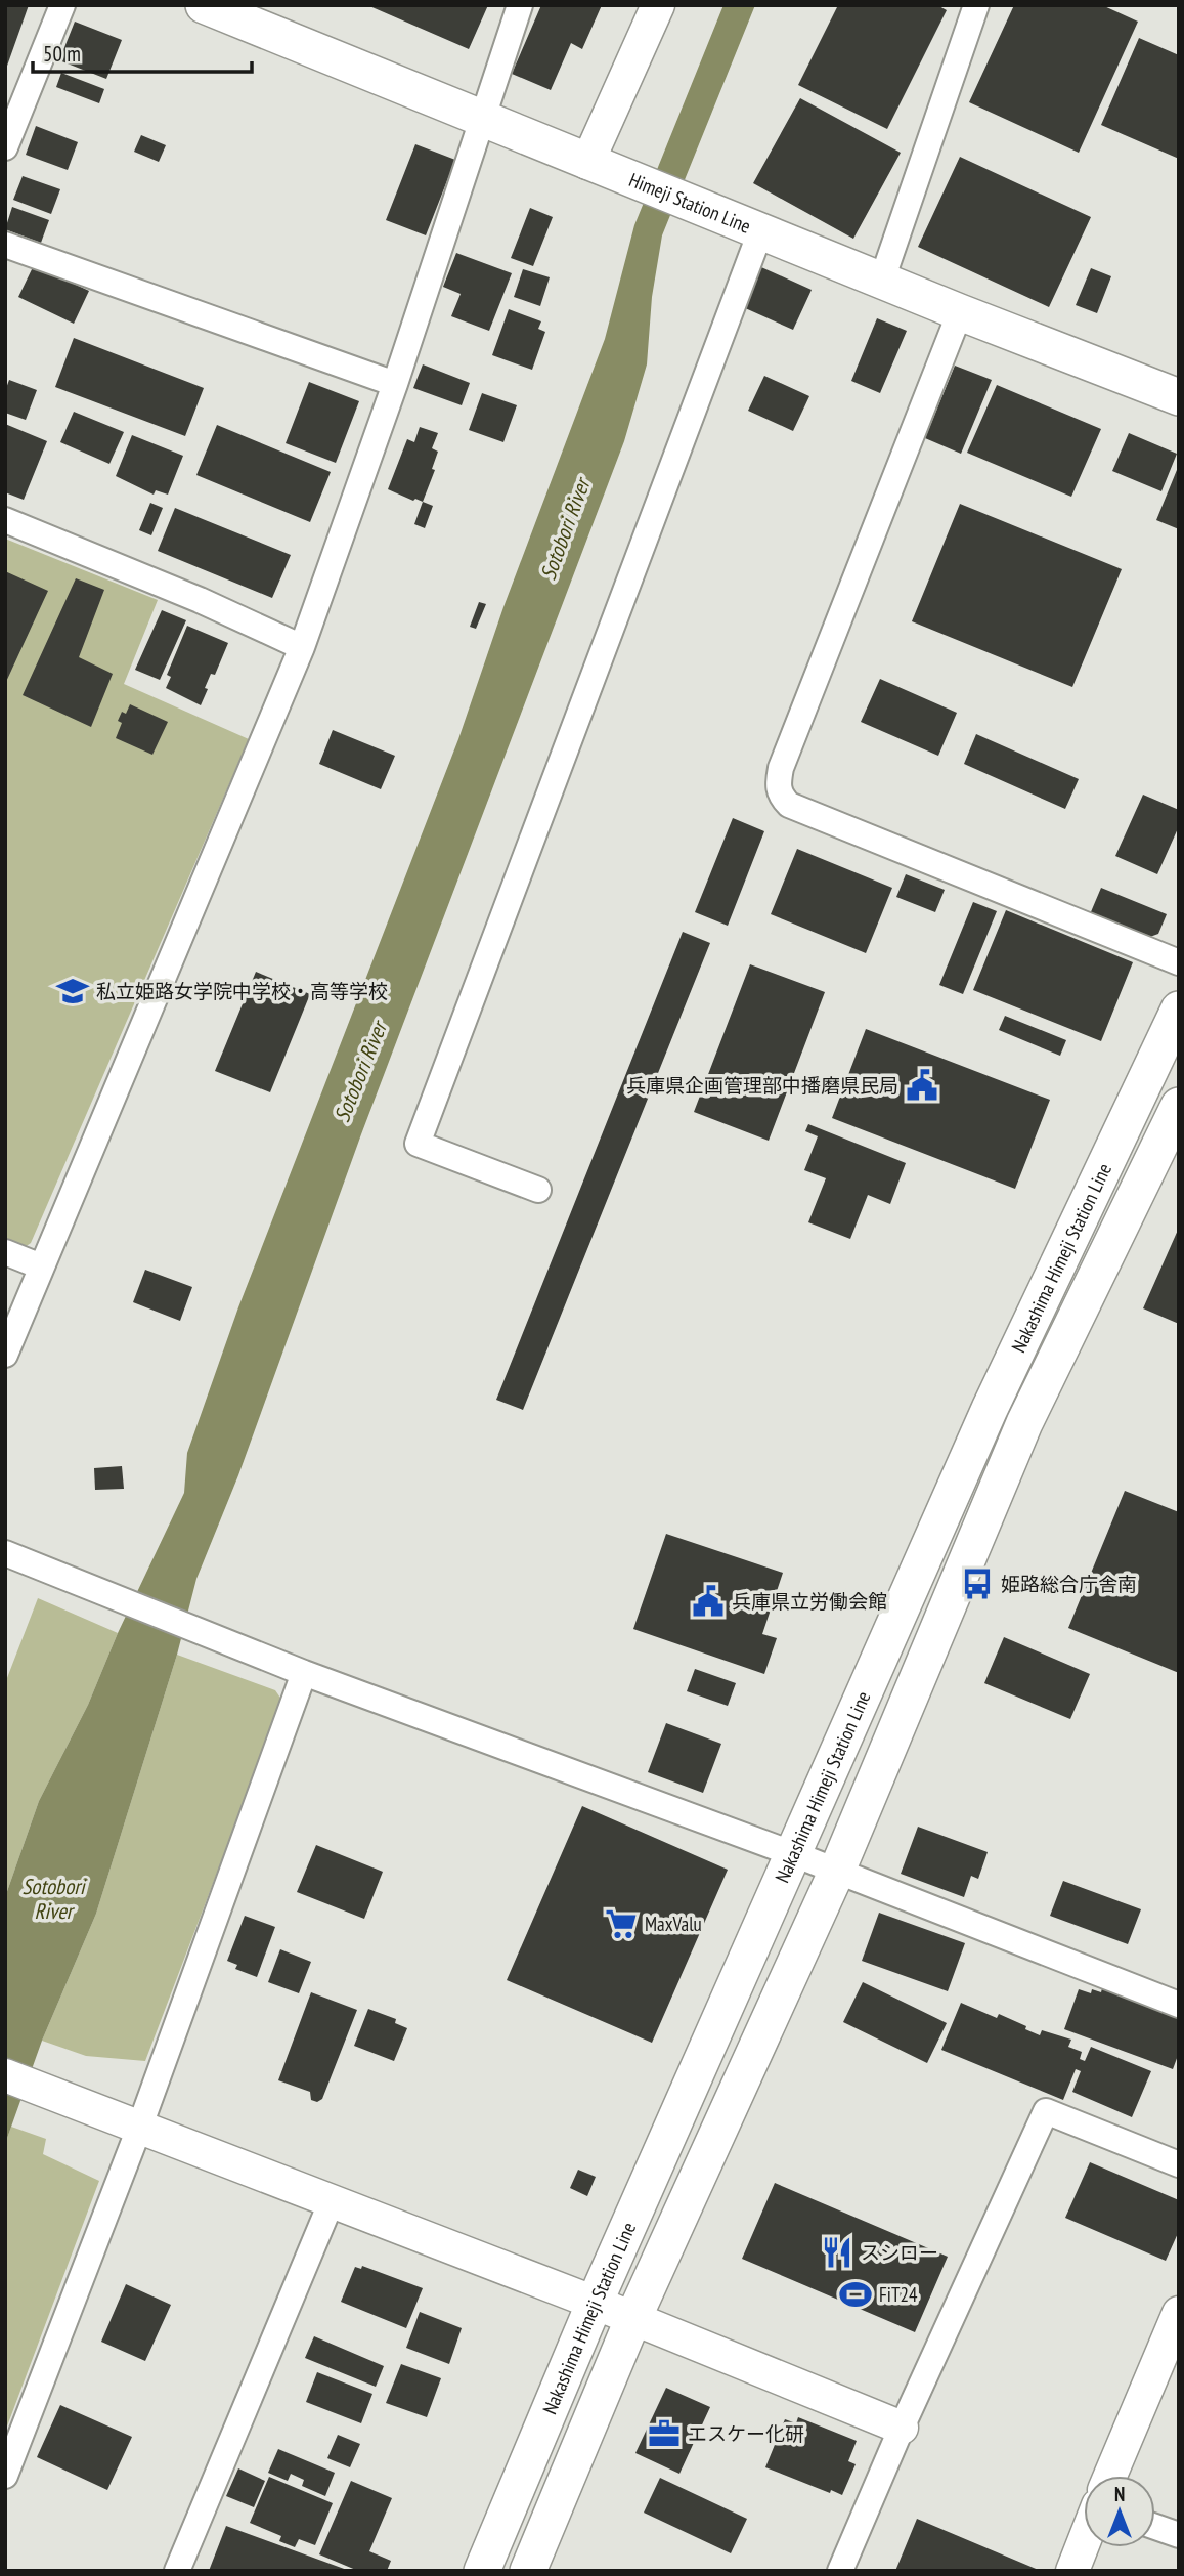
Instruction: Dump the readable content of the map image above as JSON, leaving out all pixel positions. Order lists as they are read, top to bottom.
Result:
{
  "streets": {
    "main road": ["Himeji Station Line", "Nakashima Himeji Station Line"]
  },
  "water": ["Sotobori River"],
  "places": {
    "school or university": ["私立姫路女学院中学校・高等学校"],
    "public building": ["兵庫県企画管理部中播磨県民局", "兵庫県立労働会館"],
    "bus stop": ["姫路総合庁舎南"],
    "supermarket": ["MaxValu"],
    "restaurant": ["スシロー"],
    "sports": ["FiT24"],
    "office": ["エスケー化研"]
  },
  "scale_bar": "50 m",
  "north": "top"
}
